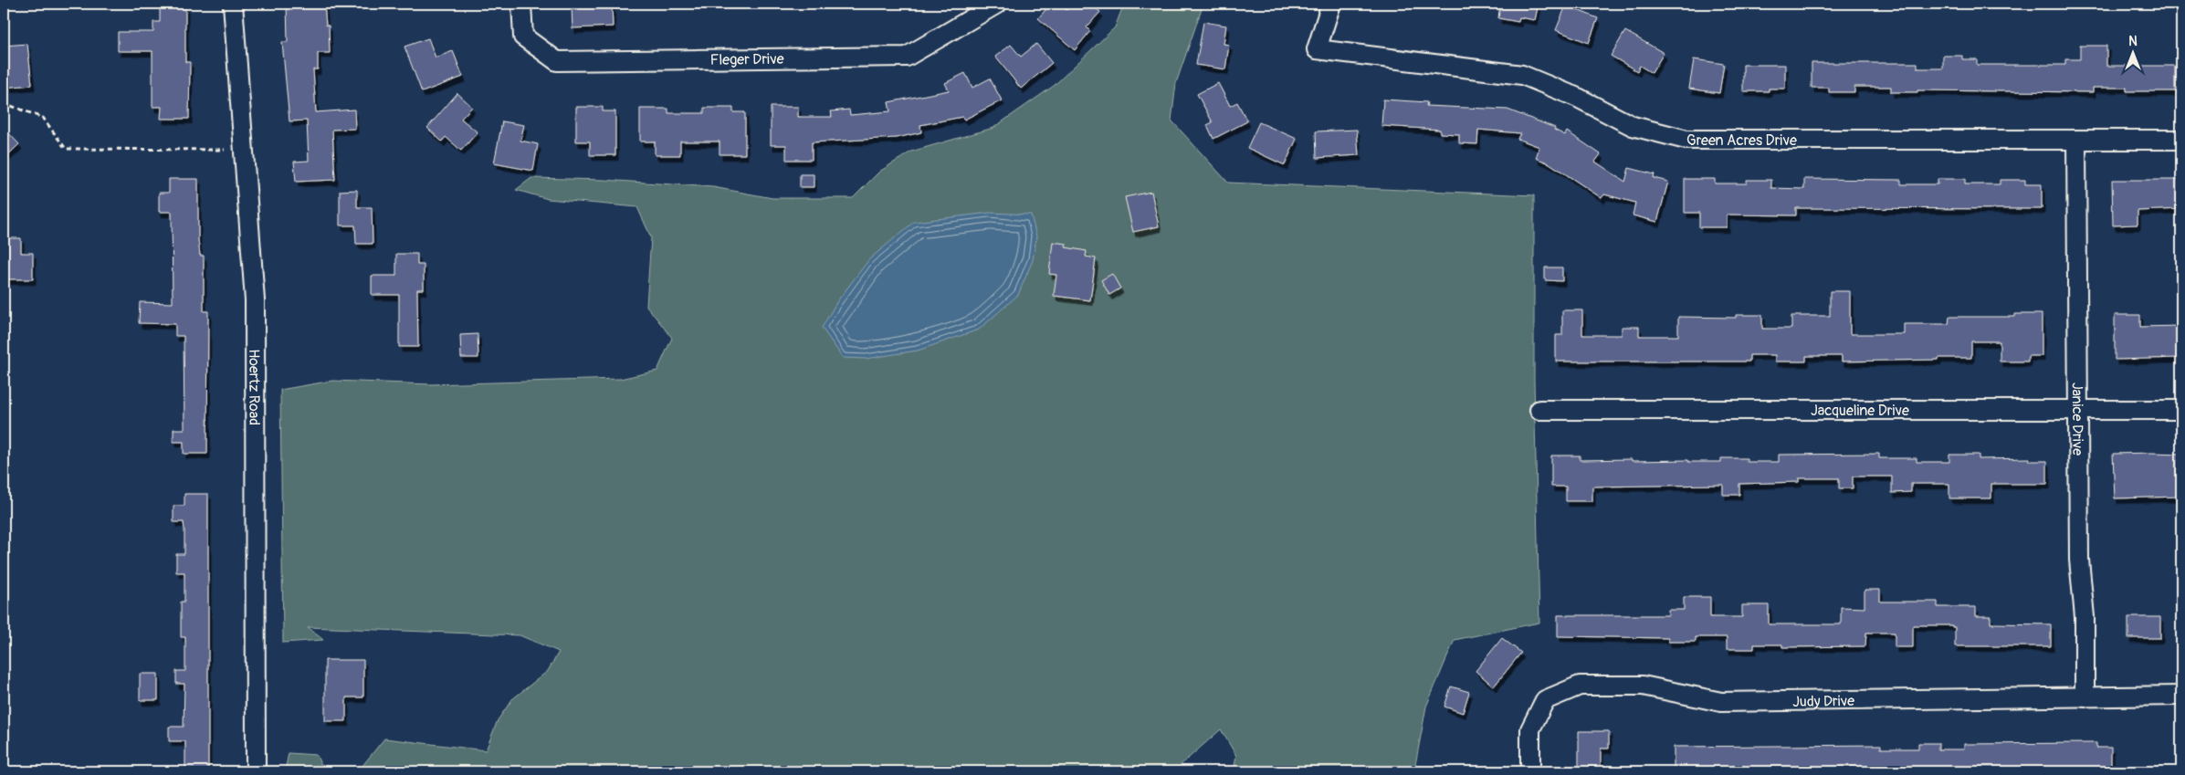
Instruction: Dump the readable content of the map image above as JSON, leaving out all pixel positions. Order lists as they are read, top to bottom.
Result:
{
  "streets": {
    "street": [
      "Fleger Drive",
      "Green Acres Drive",
      "Hoertz Road",
      "Jacqueline Drive",
      "Janice Drive",
      "Judy Drive"
    ]
  },
  "crossings": [
    ["Green Acres Drive", "Janice Drive"],
    ["Jacqueline Drive", "Janice Drive"],
    ["Janice Drive", "Judy Drive"]
  ],
  "north": "top"
}
